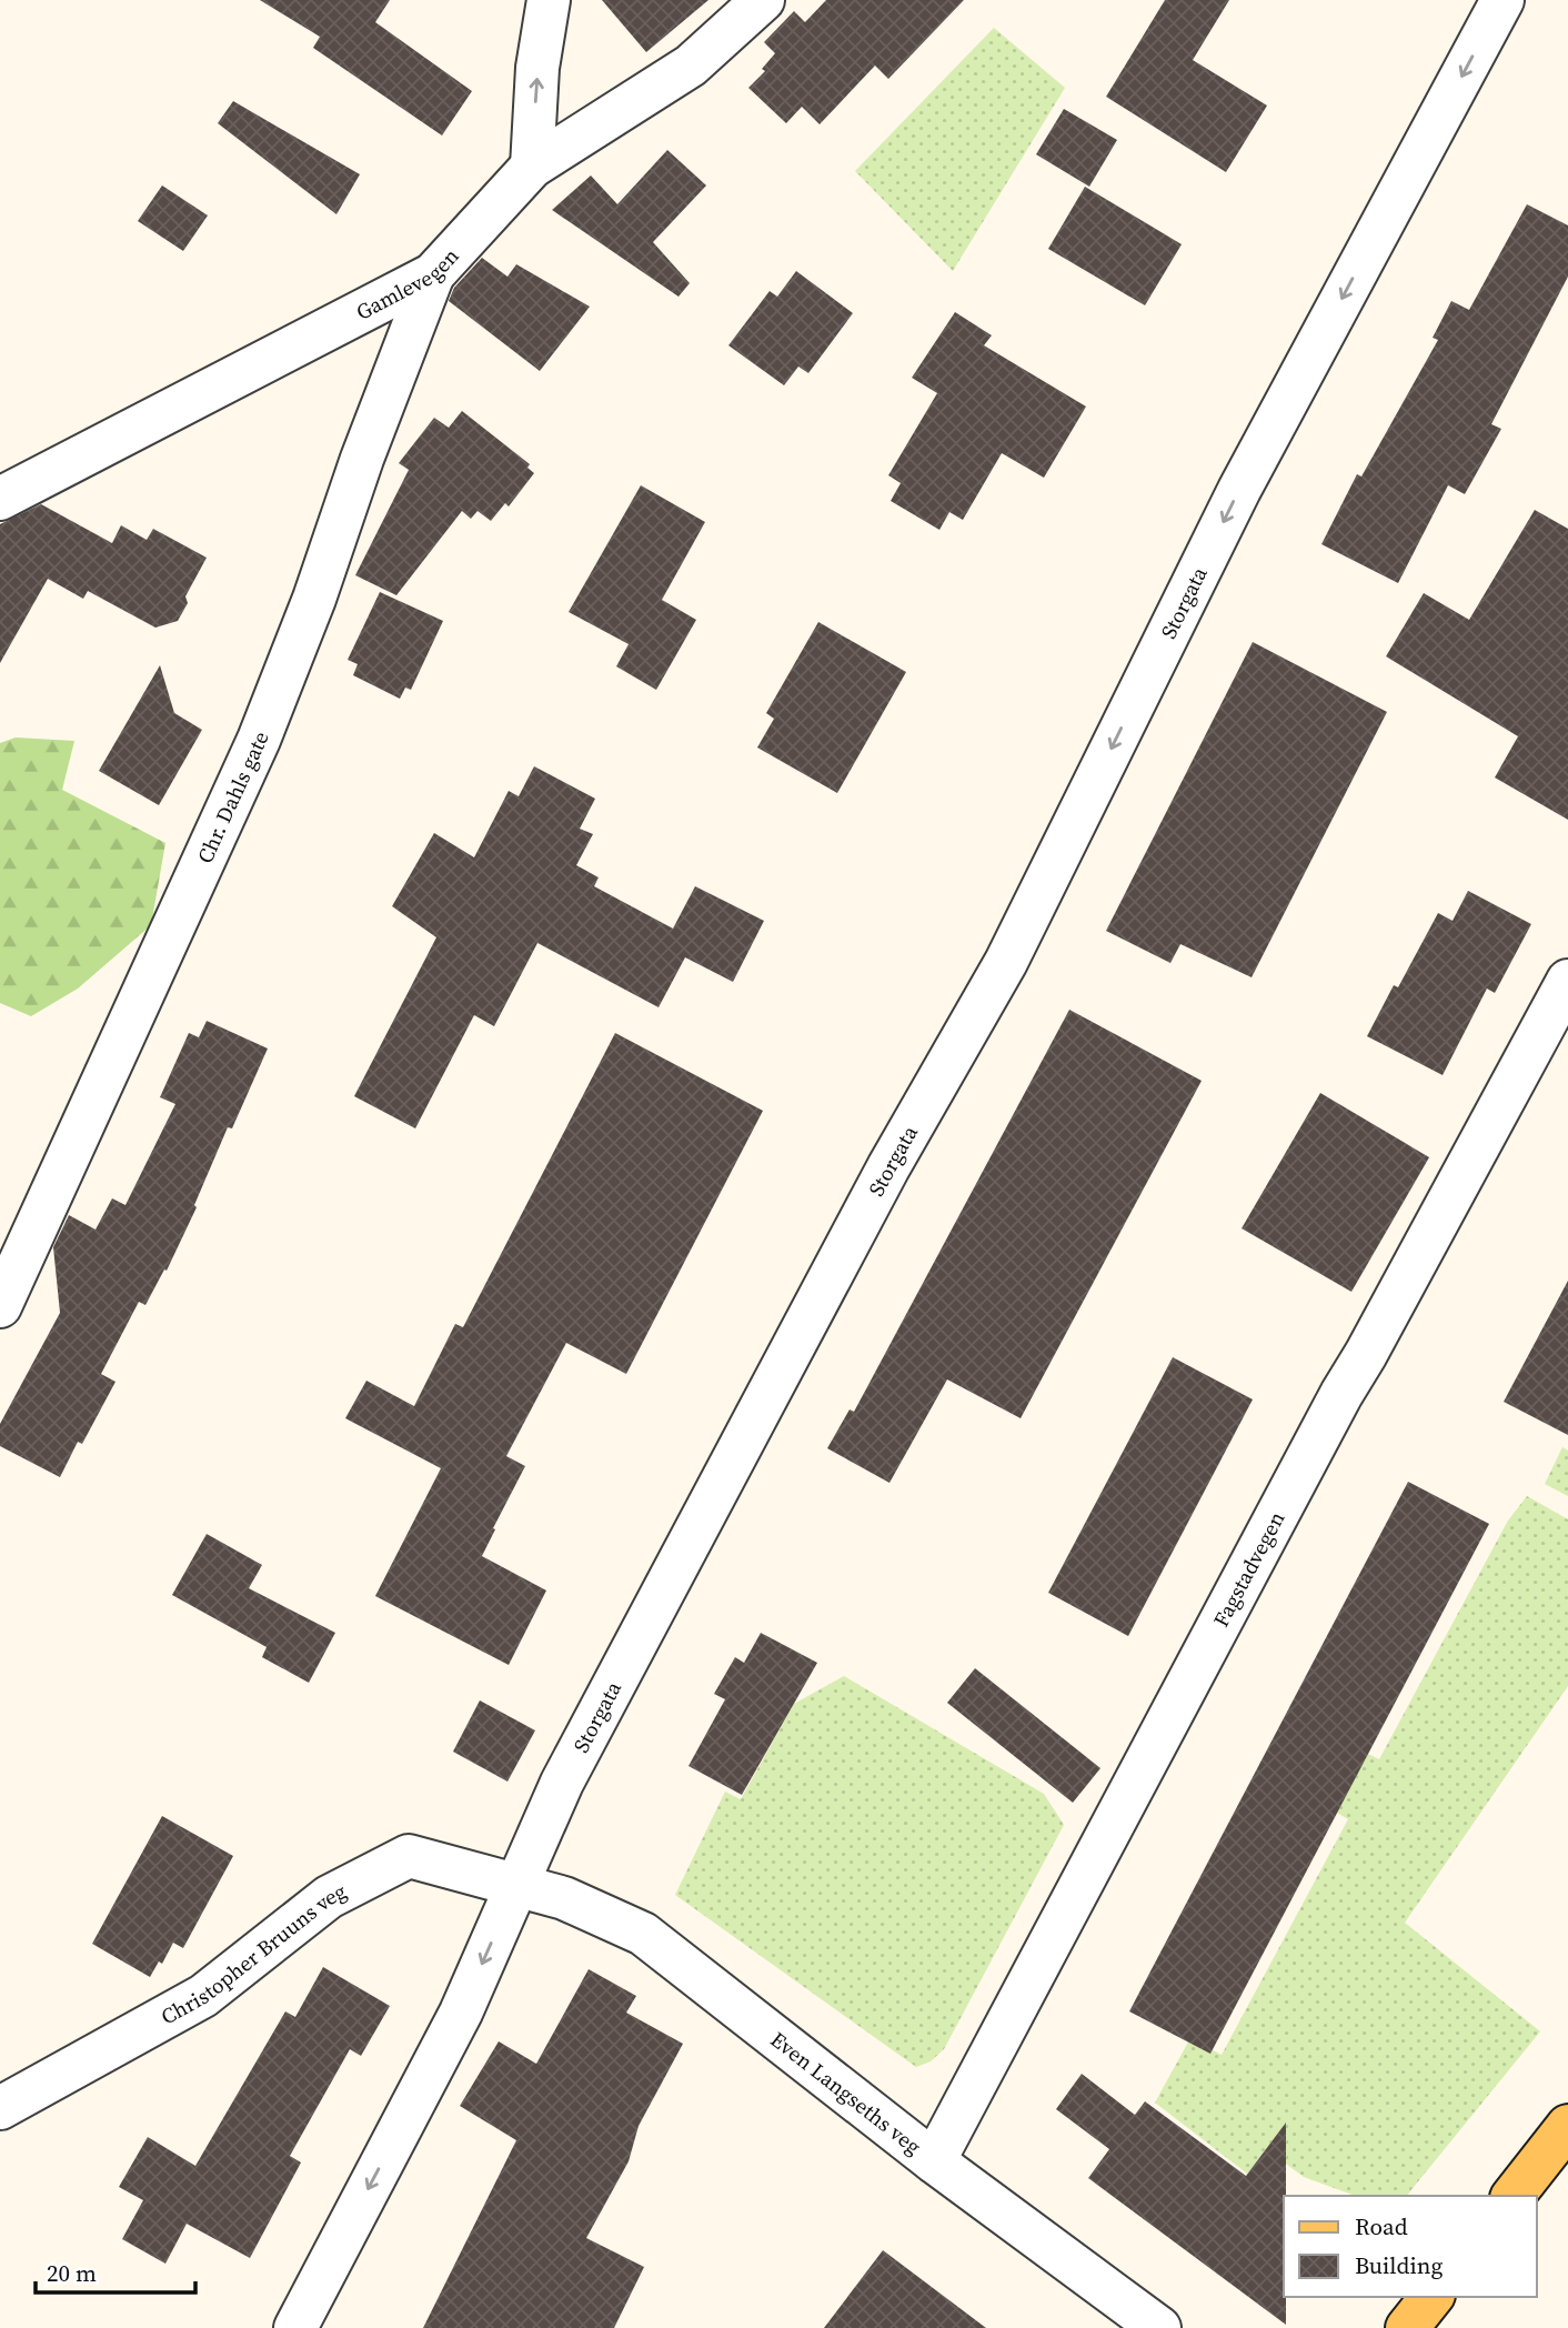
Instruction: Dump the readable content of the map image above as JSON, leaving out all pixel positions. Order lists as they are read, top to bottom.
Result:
{
  "streets": {
    "street": [
      "Gamlevegen",
      "Storgata",
      "Chr. Dahls gate",
      "Fagstadvegen",
      "Christopher Bruuns veg",
      "Even Langseths veg"
    ]
  },
  "crossings": [
    ["Gamlevegen", "Chr. Dahls gate"],
    ["Storgata", "Christopher Bruuns veg"],
    ["Storgata", "Even Langseths veg"],
    ["Fagstadvegen", "Even Langseths veg"],
    ["Christopher Bruuns veg", "Even Langseths veg"]
  ],
  "one_way": ["Storgata"],
  "legend": ["Road", "Building"],
  "scale_bar": "20 m"
}
